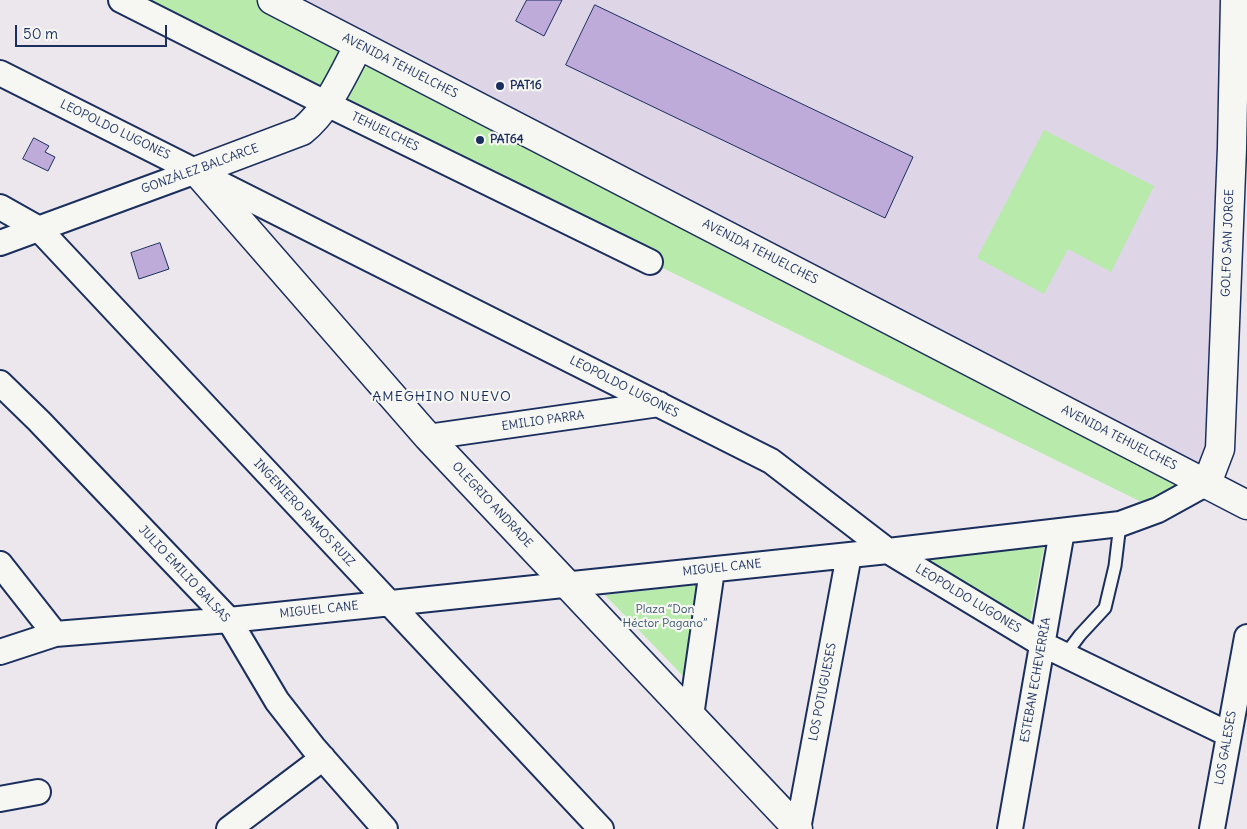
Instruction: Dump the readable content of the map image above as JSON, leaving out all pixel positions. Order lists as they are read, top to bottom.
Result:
{
  "streets": {
    "main road": [
      "AVENIDA TEHUELCHES",
      "GONZÁLEZ BALCARCE",
      "GOLFO SAN JORGE",
      "OLEGRIO ANDRADE"
    ],
    "street": [
      "LEOPOLDO LUGONES",
      "TEHUELCHES",
      "EMILIO PARRA",
      "INGENIERO RAMOS RUIZ",
      "MIGUEL CANE",
      "JULIO EMILIO BALSAS",
      "ESTEBAN ECHEVERRÍA",
      "LOS POTUGUESES",
      "LOS GALESES"
    ]
  },
  "crossings": [
    ["AVENIDA TEHUELCHES", "GONZÁLEZ BALCARCE"],
    ["AVENIDA TEHUELCHES", "GOLFO SAN JORGE"],
    ["AVENIDA TEHUELCHES", "MIGUEL CANE"],
    ["LEOPOLDO LUGONES", "GONZÁLEZ BALCARCE"],
    ["LEOPOLDO LUGONES", "EMILIO PARRA"],
    ["LEOPOLDO LUGONES", "OLEGRIO ANDRADE"],
    ["LEOPOLDO LUGONES", "MIGUEL CANE"],
    ["LEOPOLDO LUGONES", "ESTEBAN ECHEVERRÍA"],
    ["LEOPOLDO LUGONES", "LOS GALESES"],
    ["TEHUELCHES", "GONZÁLEZ BALCARCE"],
    ["GONZÁLEZ BALCARCE", "OLEGRIO ANDRADE"],
    ["GONZÁLEZ BALCARCE", "INGENIERO RAMOS RUIZ"],
    ["GOLFO SAN JORGE", "MIGUEL CANE"],
    ["EMILIO PARRA", "OLEGRIO ANDRADE"],
    ["OLEGRIO ANDRADE", "MIGUEL CANE"],
    ["OLEGRIO ANDRADE", "LOS POTUGUESES"],
    ["INGENIERO RAMOS RUIZ", "MIGUEL CANE"],
    ["MIGUEL CANE", "JULIO EMILIO BALSAS"],
    ["MIGUEL CANE", "ESTEBAN ECHEVERRÍA"],
    ["MIGUEL CANE", "LOS POTUGUESES"]
  ],
  "districts": ["AMEGHINO NUEVO"],
  "parks": ["Plaza “Don Héctor Pagano”"],
  "places": ["PAT16", "PAT64"],
  "scale_bar": "50 m"
}
